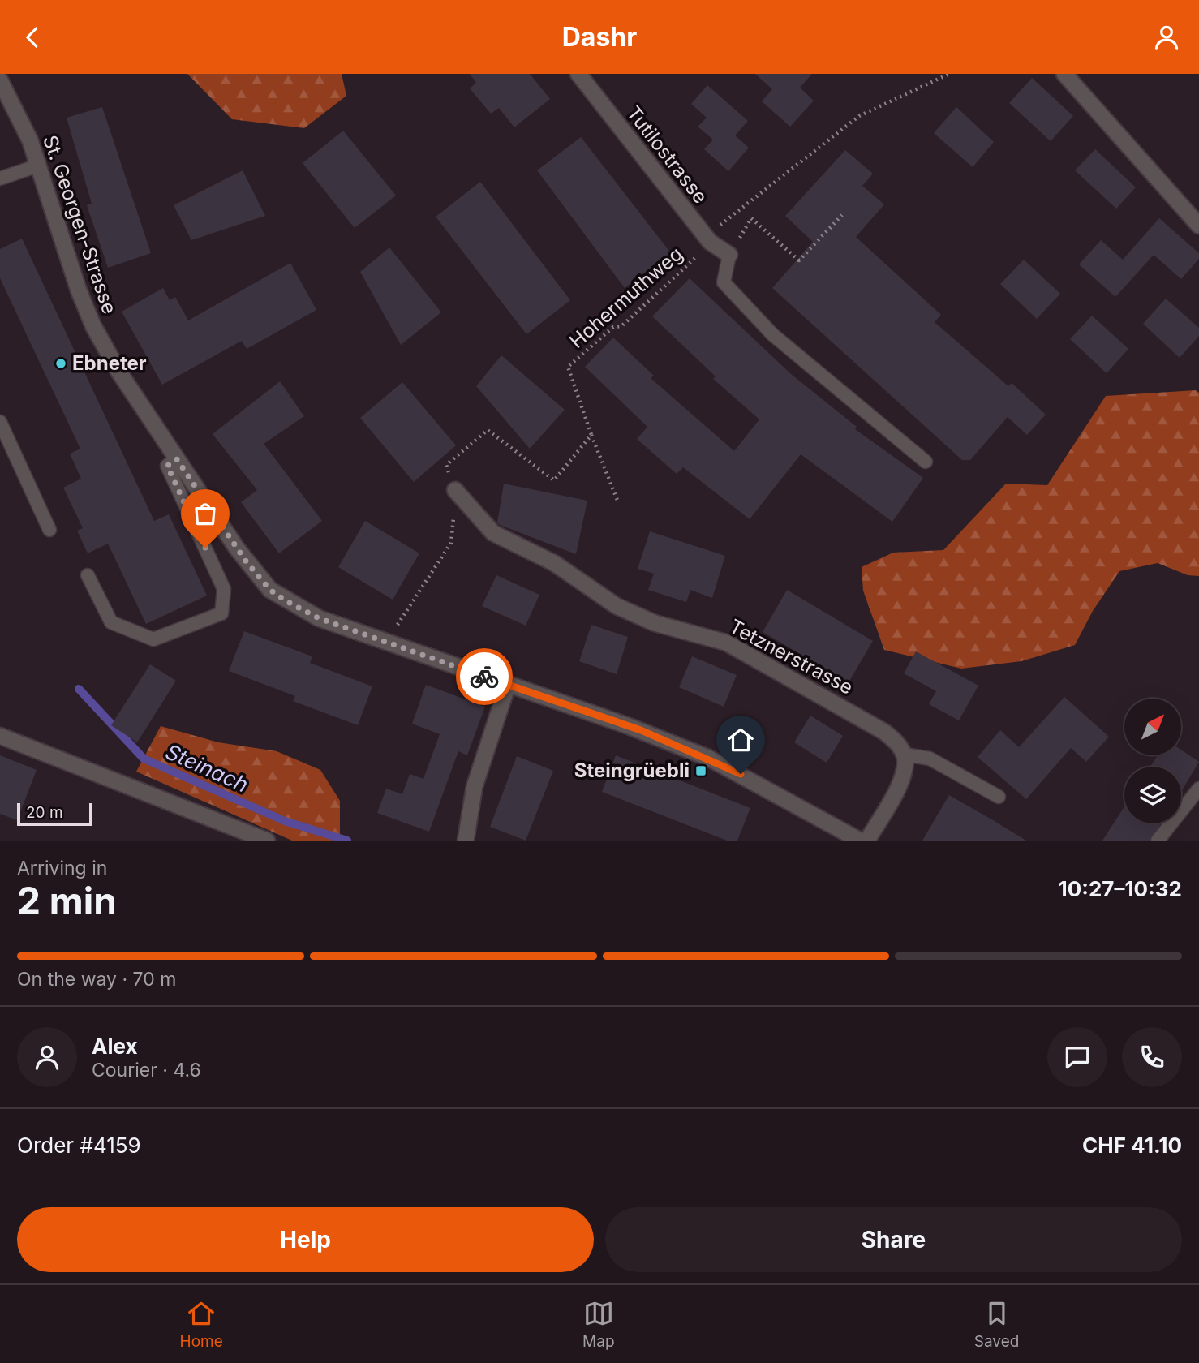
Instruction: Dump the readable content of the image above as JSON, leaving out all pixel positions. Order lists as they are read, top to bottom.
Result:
{
  "streets": {
    "street": ["Tutilostrasse", "St. Georgen-Strasse", "Tetznerstrasse"],
    "path": ["Hohermuthweg"]
  },
  "water": ["Steinach"],
  "places": {
    "other": ["Ebneter"],
    "transit": ["Steingrüebli"]
  },
  "scale_bar": "20 m",
  "north": "top right",
  "page": {
    "header": "Dashr",
    "scale": "20 m",
    "heading": ["2 min", "Arriving in", "10:27–10:32"],
    "panel": [
      "Alex",
      "Courier · 4.6",
      "Order #4159",
      "CHF 41.10"
    ],
    "bar": "On the way · 70 m",
    "buttons": ["Help", "Share"],
    "tabs": ["Home", "Map", "Saved"]
  }
}
